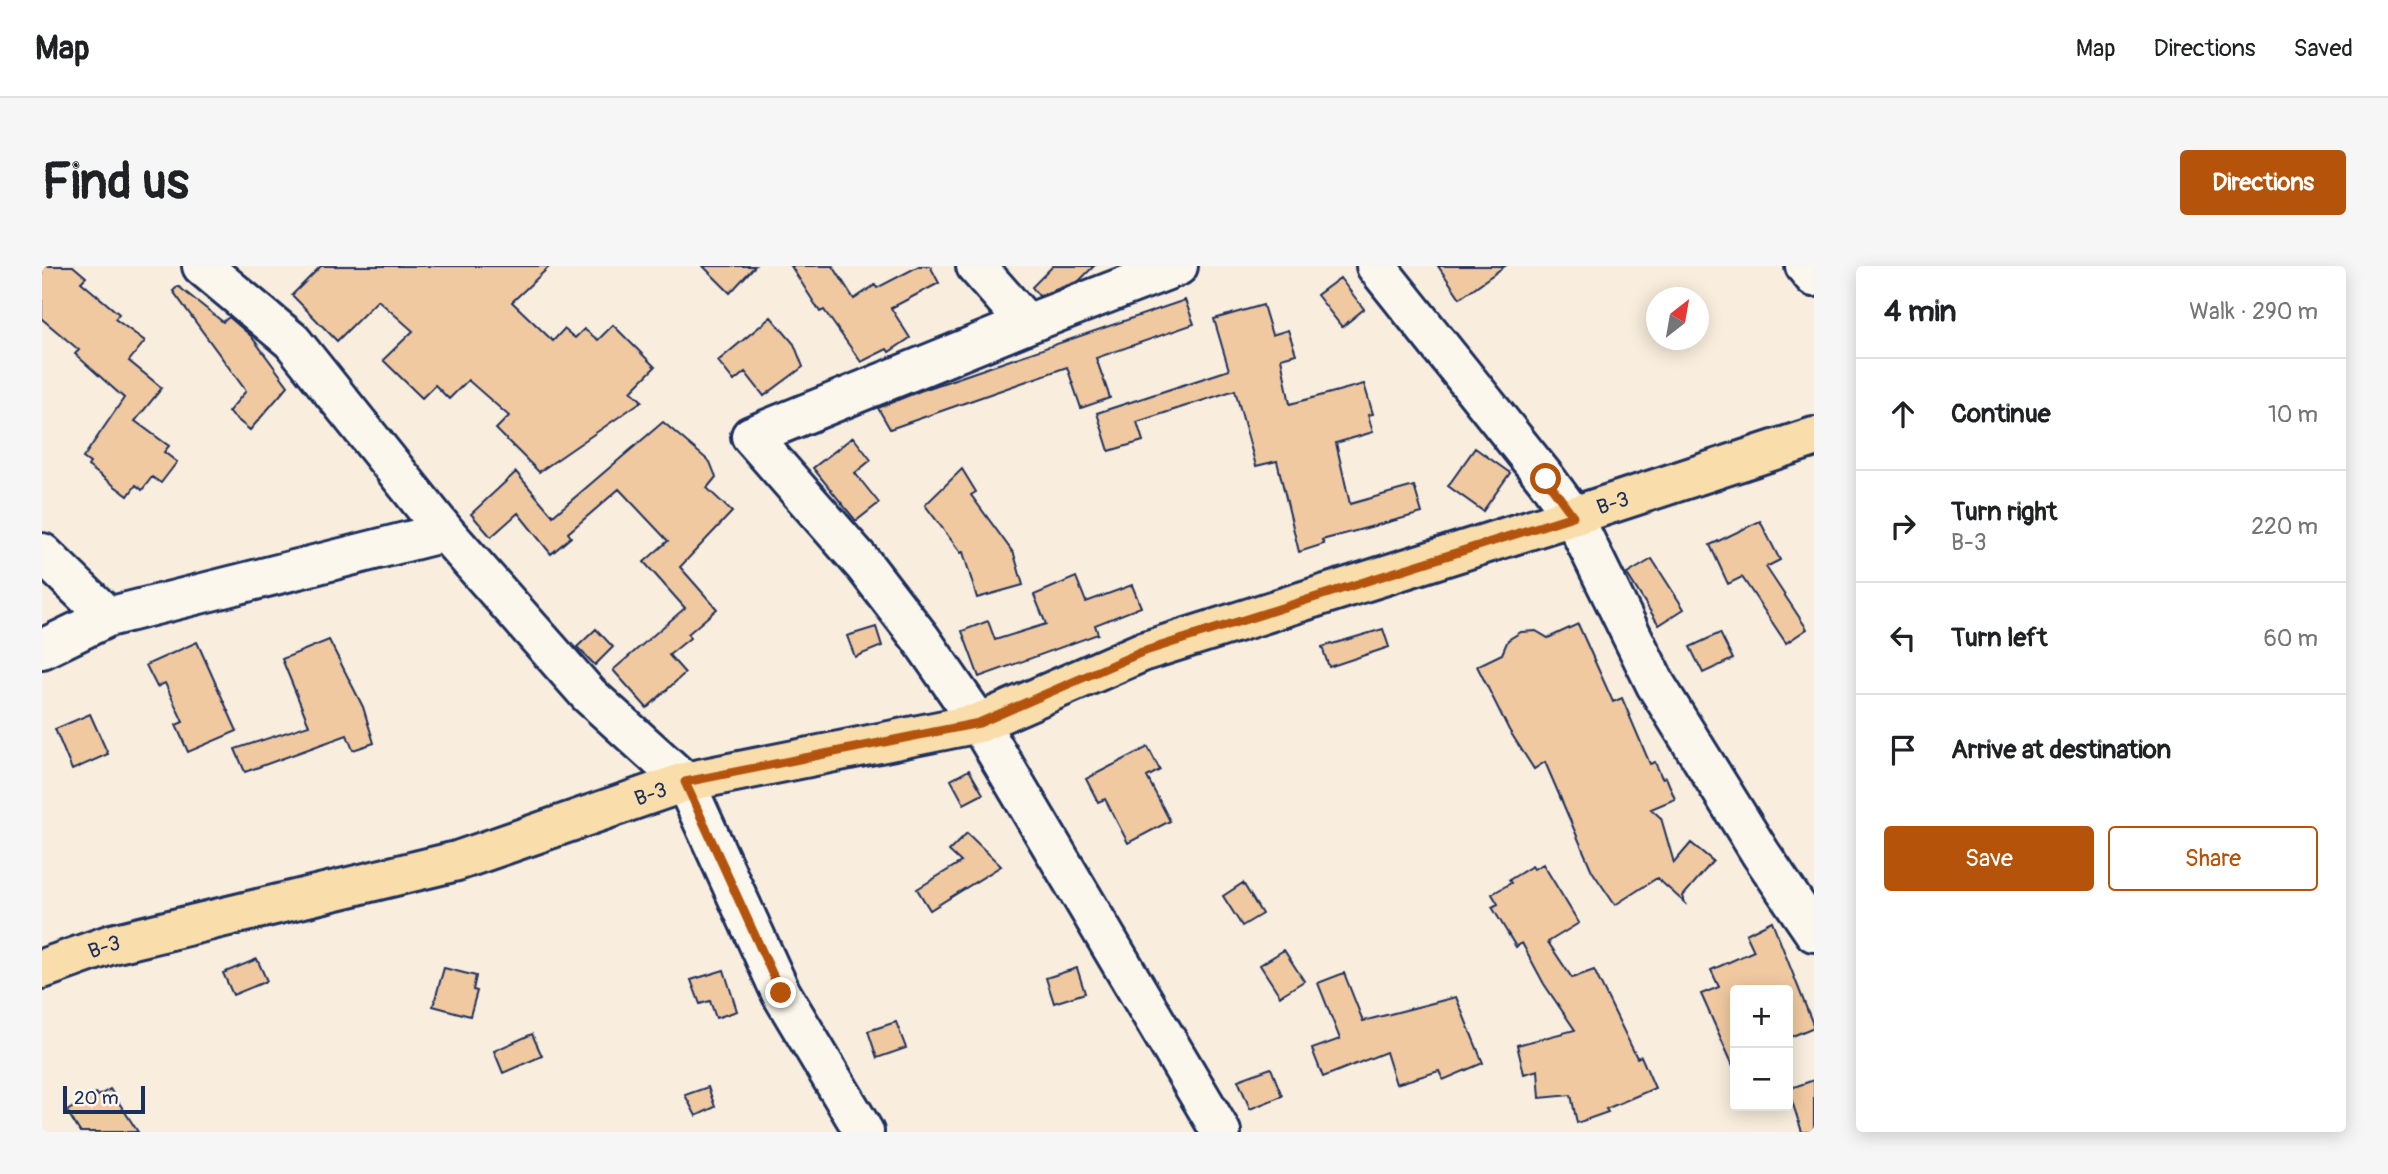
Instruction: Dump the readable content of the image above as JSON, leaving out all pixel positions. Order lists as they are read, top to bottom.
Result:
{
  "streets": {
    "main road": ["B-3"]
  },
  "scale_bar": "20 m",
  "north": "top right",
  "page": {
    "header": "Map",
    "nav": ["Map", "Directions", "Saved"],
    "buttons": [
      "Directions",
      ["Save", "Share"]
    ],
    "title": "Find us",
    "heading": ["4 min", "Walk · 290 m"],
    "list": [
      ["Continue", "10 m"],
      ["Turn right", "B-3", "220 m"],
      ["Turn left", "60 m"],
      "Arrive at destination"
    ],
    "map_buttons": ["+", "−"],
    "scale": "20 m"
  }
}
